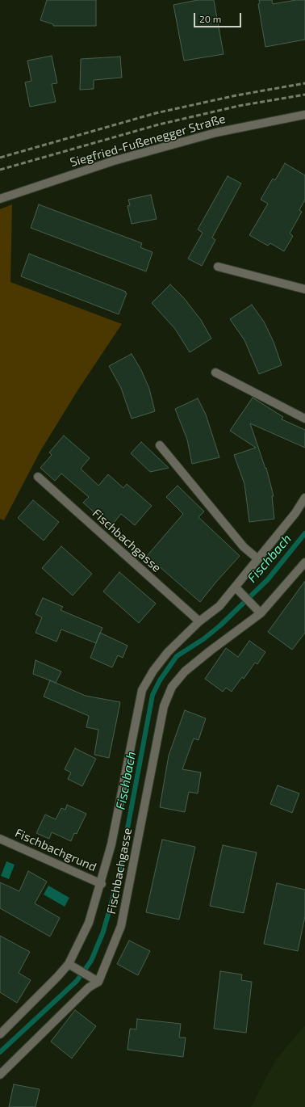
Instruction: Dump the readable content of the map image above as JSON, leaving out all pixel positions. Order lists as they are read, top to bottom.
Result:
{
  "streets": {
    "street": ["Siegfried-Fußenegger Straße", "Fischbachgasse", "Fischbachgrund"]
  },
  "crossings": [
    ["Fischbachgasse", "Fischbachgrund"]
  ],
  "water": ["Fischbach"],
  "scale_bar": "20 m"
}
